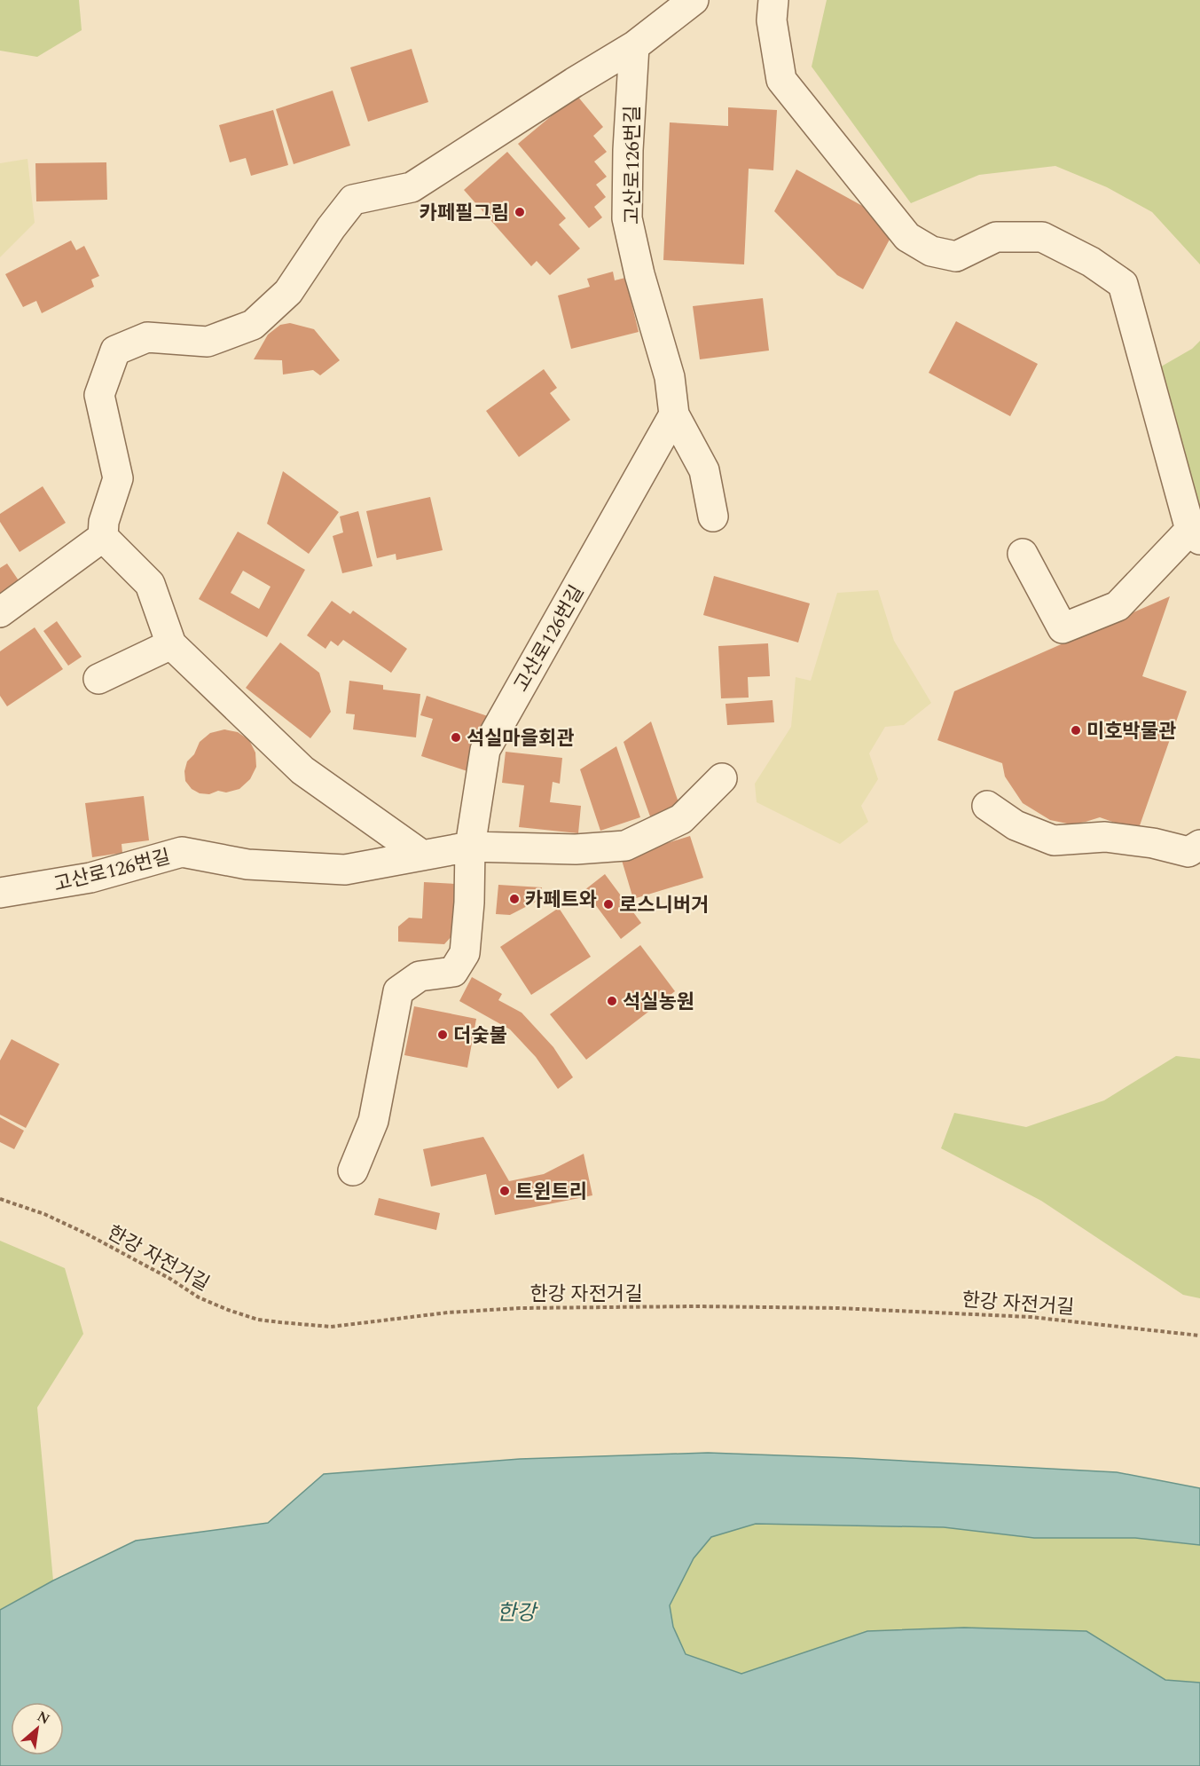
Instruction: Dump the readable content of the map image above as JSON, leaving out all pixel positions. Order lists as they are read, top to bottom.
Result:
{
  "streets": {
    "street": ["고산로126번길"],
    "path": ["한강 자전거길"]
  },
  "water": ["한강"],
  "places": [
    "카페필그림",
    "미호박물관",
    "석실마을회관",
    "카페트와",
    "로스니버거",
    "석실농원",
    "더숯불",
    "트윈트리"
  ],
  "north": "top right"
}
